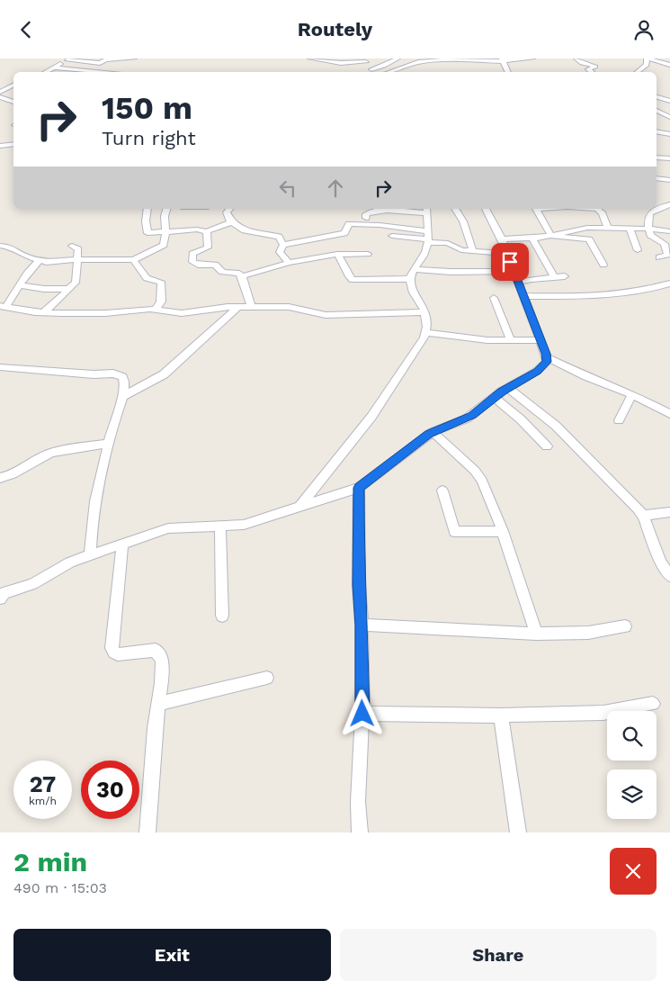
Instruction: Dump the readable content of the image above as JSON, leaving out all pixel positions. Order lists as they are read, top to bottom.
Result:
{
  "page": {
    "header": "Routely",
    "turn": ["150 m", "Turn right"],
    "speed": "27 km/h",
    "limit": "30",
    "heading": ["2 min", "490 m · 15:03"],
    "buttons": ["Exit", "Share"]
  }
}
